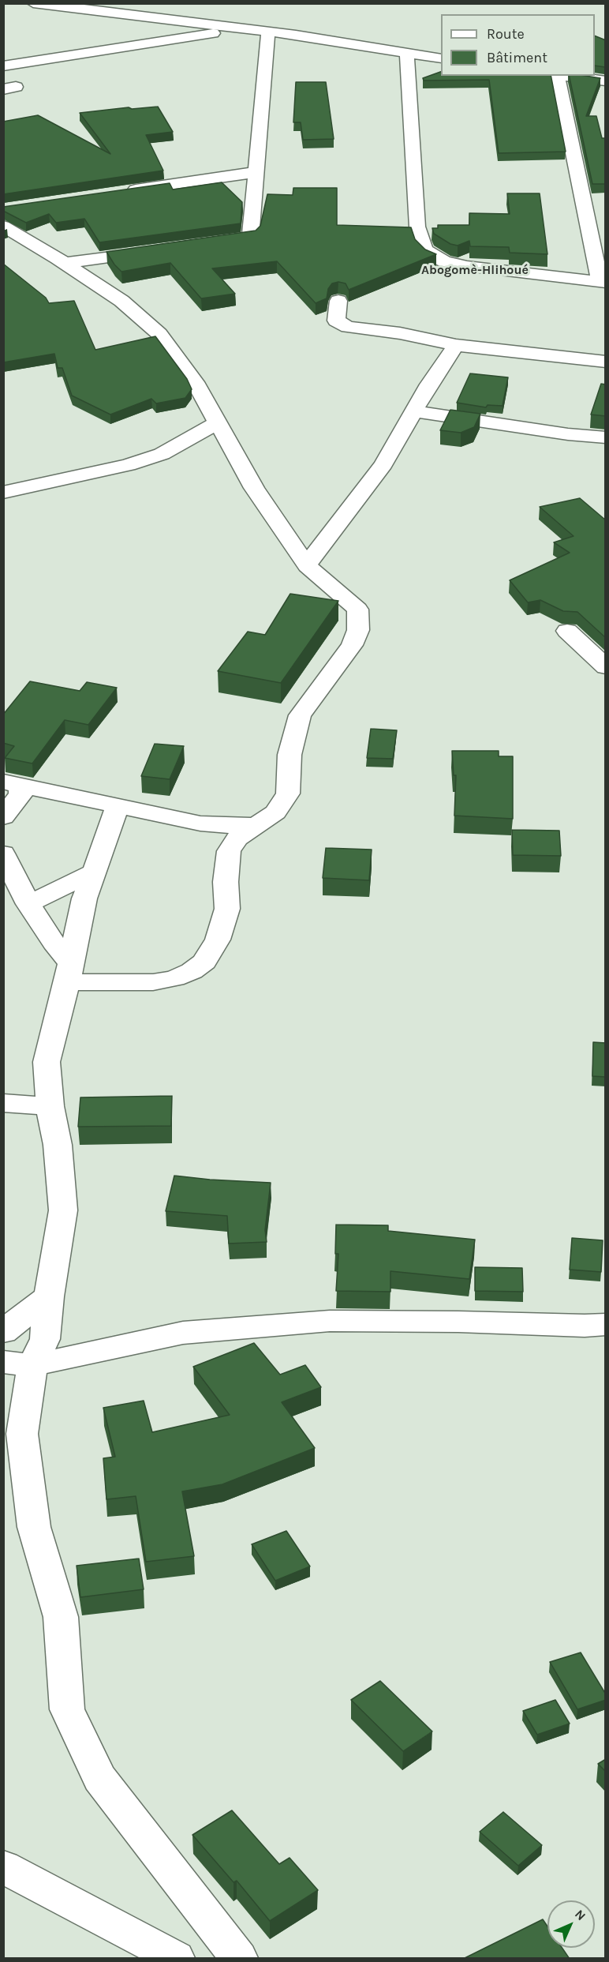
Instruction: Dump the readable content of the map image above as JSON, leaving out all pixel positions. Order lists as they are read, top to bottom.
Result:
{
  "districts": ["Abogomè-Hlihoué"],
  "legend": ["Route", "Bâtiment"],
  "north": "top right"
}
